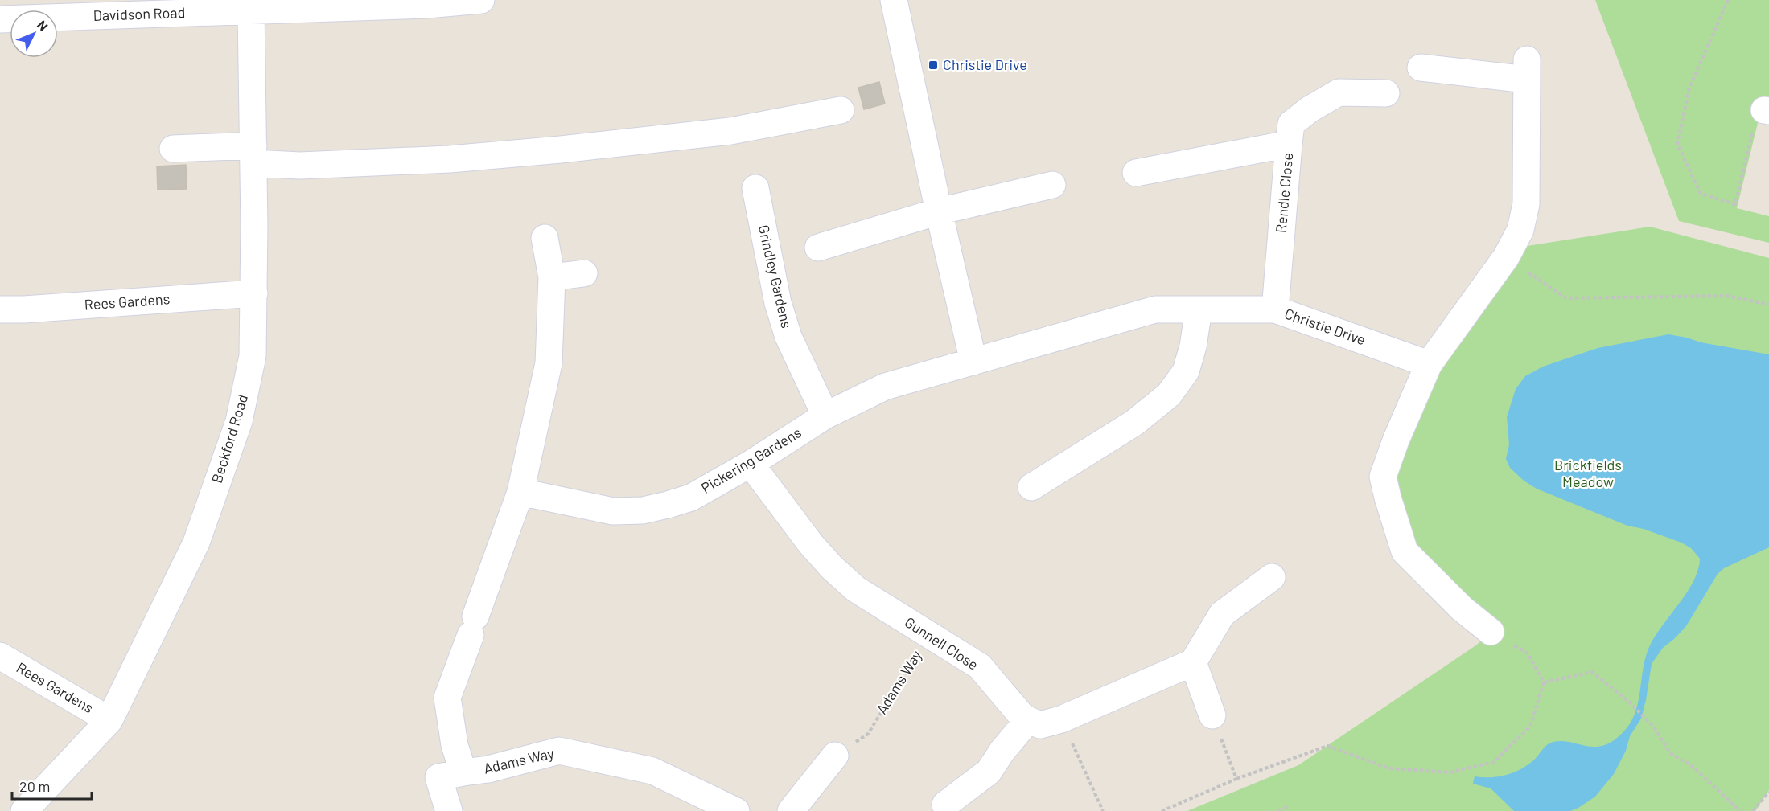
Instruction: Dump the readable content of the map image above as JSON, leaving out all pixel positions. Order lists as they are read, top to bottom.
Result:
{
  "streets": {
    "street": [
      "Davidson Road",
      "Rendle Close",
      "Grindley Gardens",
      "Rees Gardens",
      "Christie Drive",
      "Beckford Road",
      "Pickering Gardens",
      "Gunnell Close",
      "Adams Way"
    ]
  },
  "crossings": [
    ["Davidson Road", "Beckford Road"],
    ["Rendle Close", "Christie Drive"],
    ["Grindley Gardens", "Pickering Gardens"],
    ["Rees Gardens", "Beckford Road"],
    ["Christie Drive", "Pickering Gardens"],
    ["Pickering Gardens", "Gunnell Close"],
    ["Pickering Gardens", "Adams Way"],
    ["Gunnell Close", "Adams Way"]
  ],
  "parks": ["Brickfields Meadow"],
  "places": {
    "transit": ["Christie Drive"]
  },
  "scale_bar": "20 m",
  "north": "top right"
}
